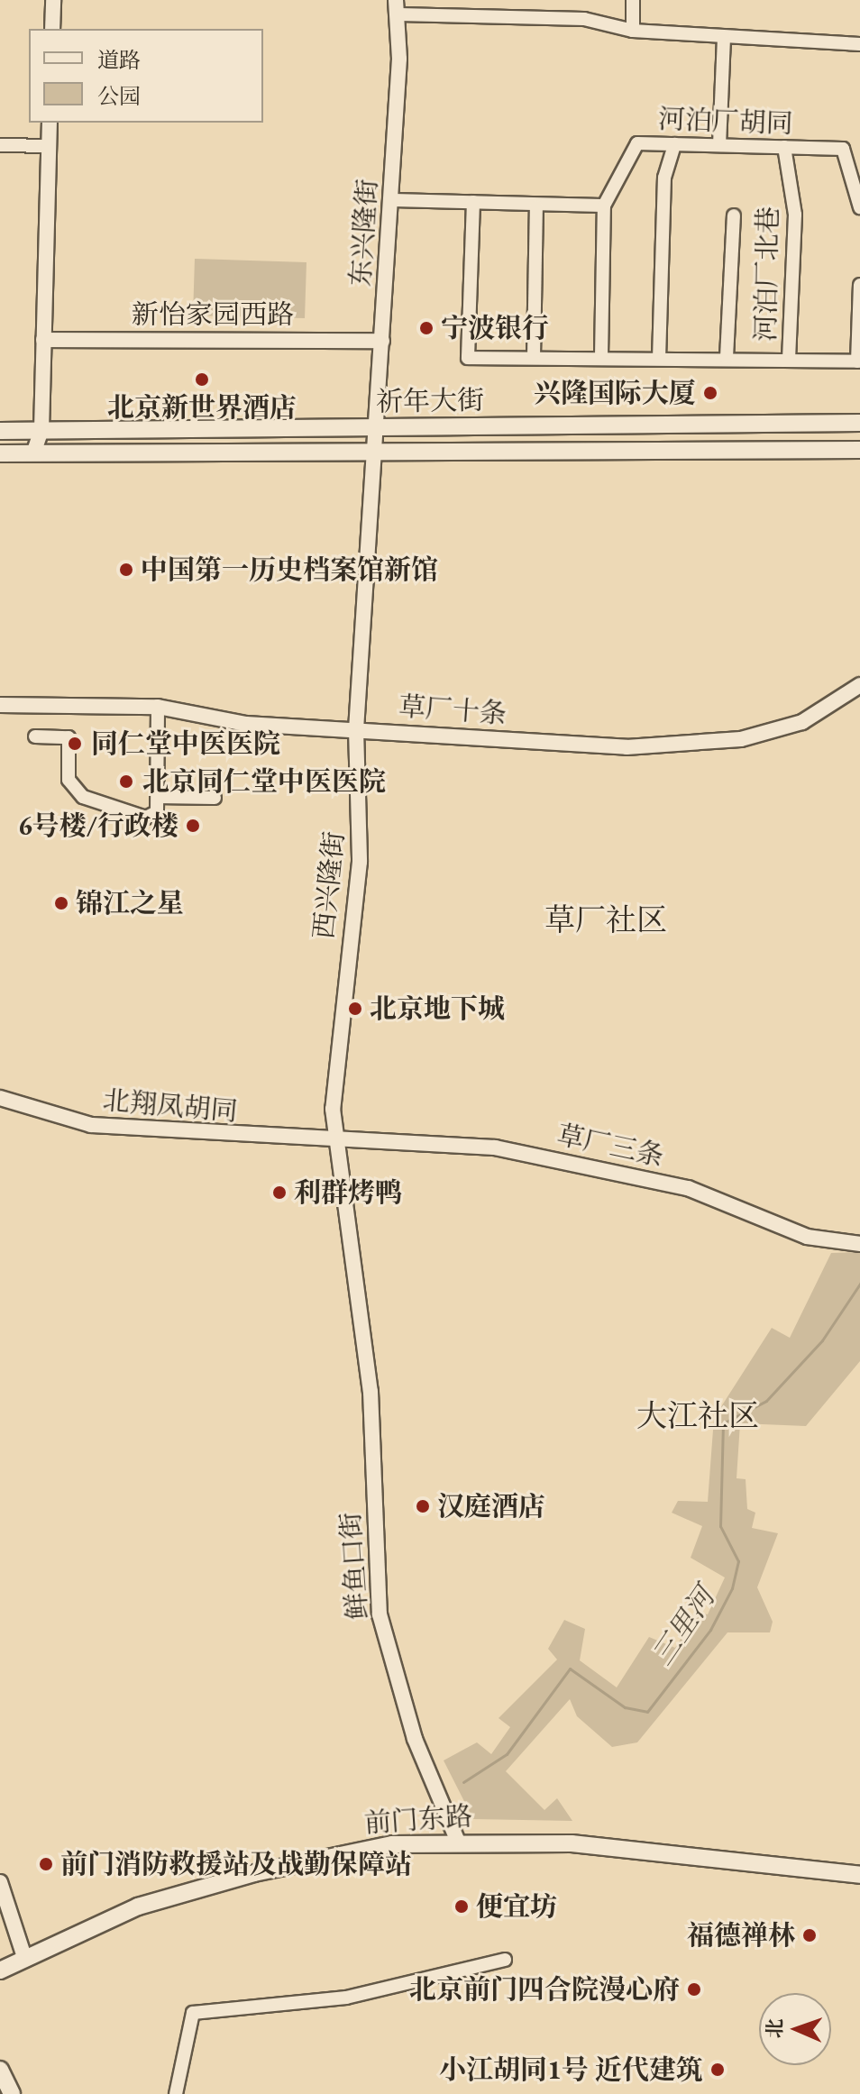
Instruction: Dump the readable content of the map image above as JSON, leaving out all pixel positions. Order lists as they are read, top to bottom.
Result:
{
  "streets": {
    "main road": ["祈年大街", "前门东路"],
    "street": [
      "河泊厂胡同",
      "东兴隆街",
      "河泊厂北巷",
      "新怡家园西路",
      "草厂十条",
      "西兴隆街",
      "北翔凤胡同",
      "草厂三条",
      "鲜鱼口街"
    ]
  },
  "crossings": [
    ["河泊厂胡同", "河泊厂北巷"],
    ["东兴隆街", "新怡家园西路"],
    ["东兴隆街", "祈年大街"],
    ["东兴隆街", "西兴隆街"],
    ["祈年大街", "西兴隆街"],
    ["草厂十条", "西兴隆街"],
    ["西兴隆街", "北翔凤胡同"],
    ["西兴隆街", "草厂三条"],
    ["西兴隆街", "鲜鱼口街"],
    ["北翔凤胡同", "草厂三条"],
    ["鲜鱼口街", "前门东路"]
  ],
  "districts": ["草厂社区", "大江社区"],
  "water": ["三里河"],
  "places": [
    "宁波银行",
    "北京新世界酒店",
    "兴隆国际大厦",
    "中国第一历史档案馆新馆",
    "同仁堂中医医院",
    "北京同仁堂中医医院",
    "6号楼/行政楼",
    "锦江之星",
    "北京地下城",
    "利群烤鸭",
    "汉庭酒店",
    "前门消防救援站及战勤保障站",
    "便宜坊",
    "福德禅林",
    "北京前门四合院漫心府",
    "小江胡同1号 近代建筑"
  ],
  "legend": ["道路", "公园"],
  "north": "left"
}
